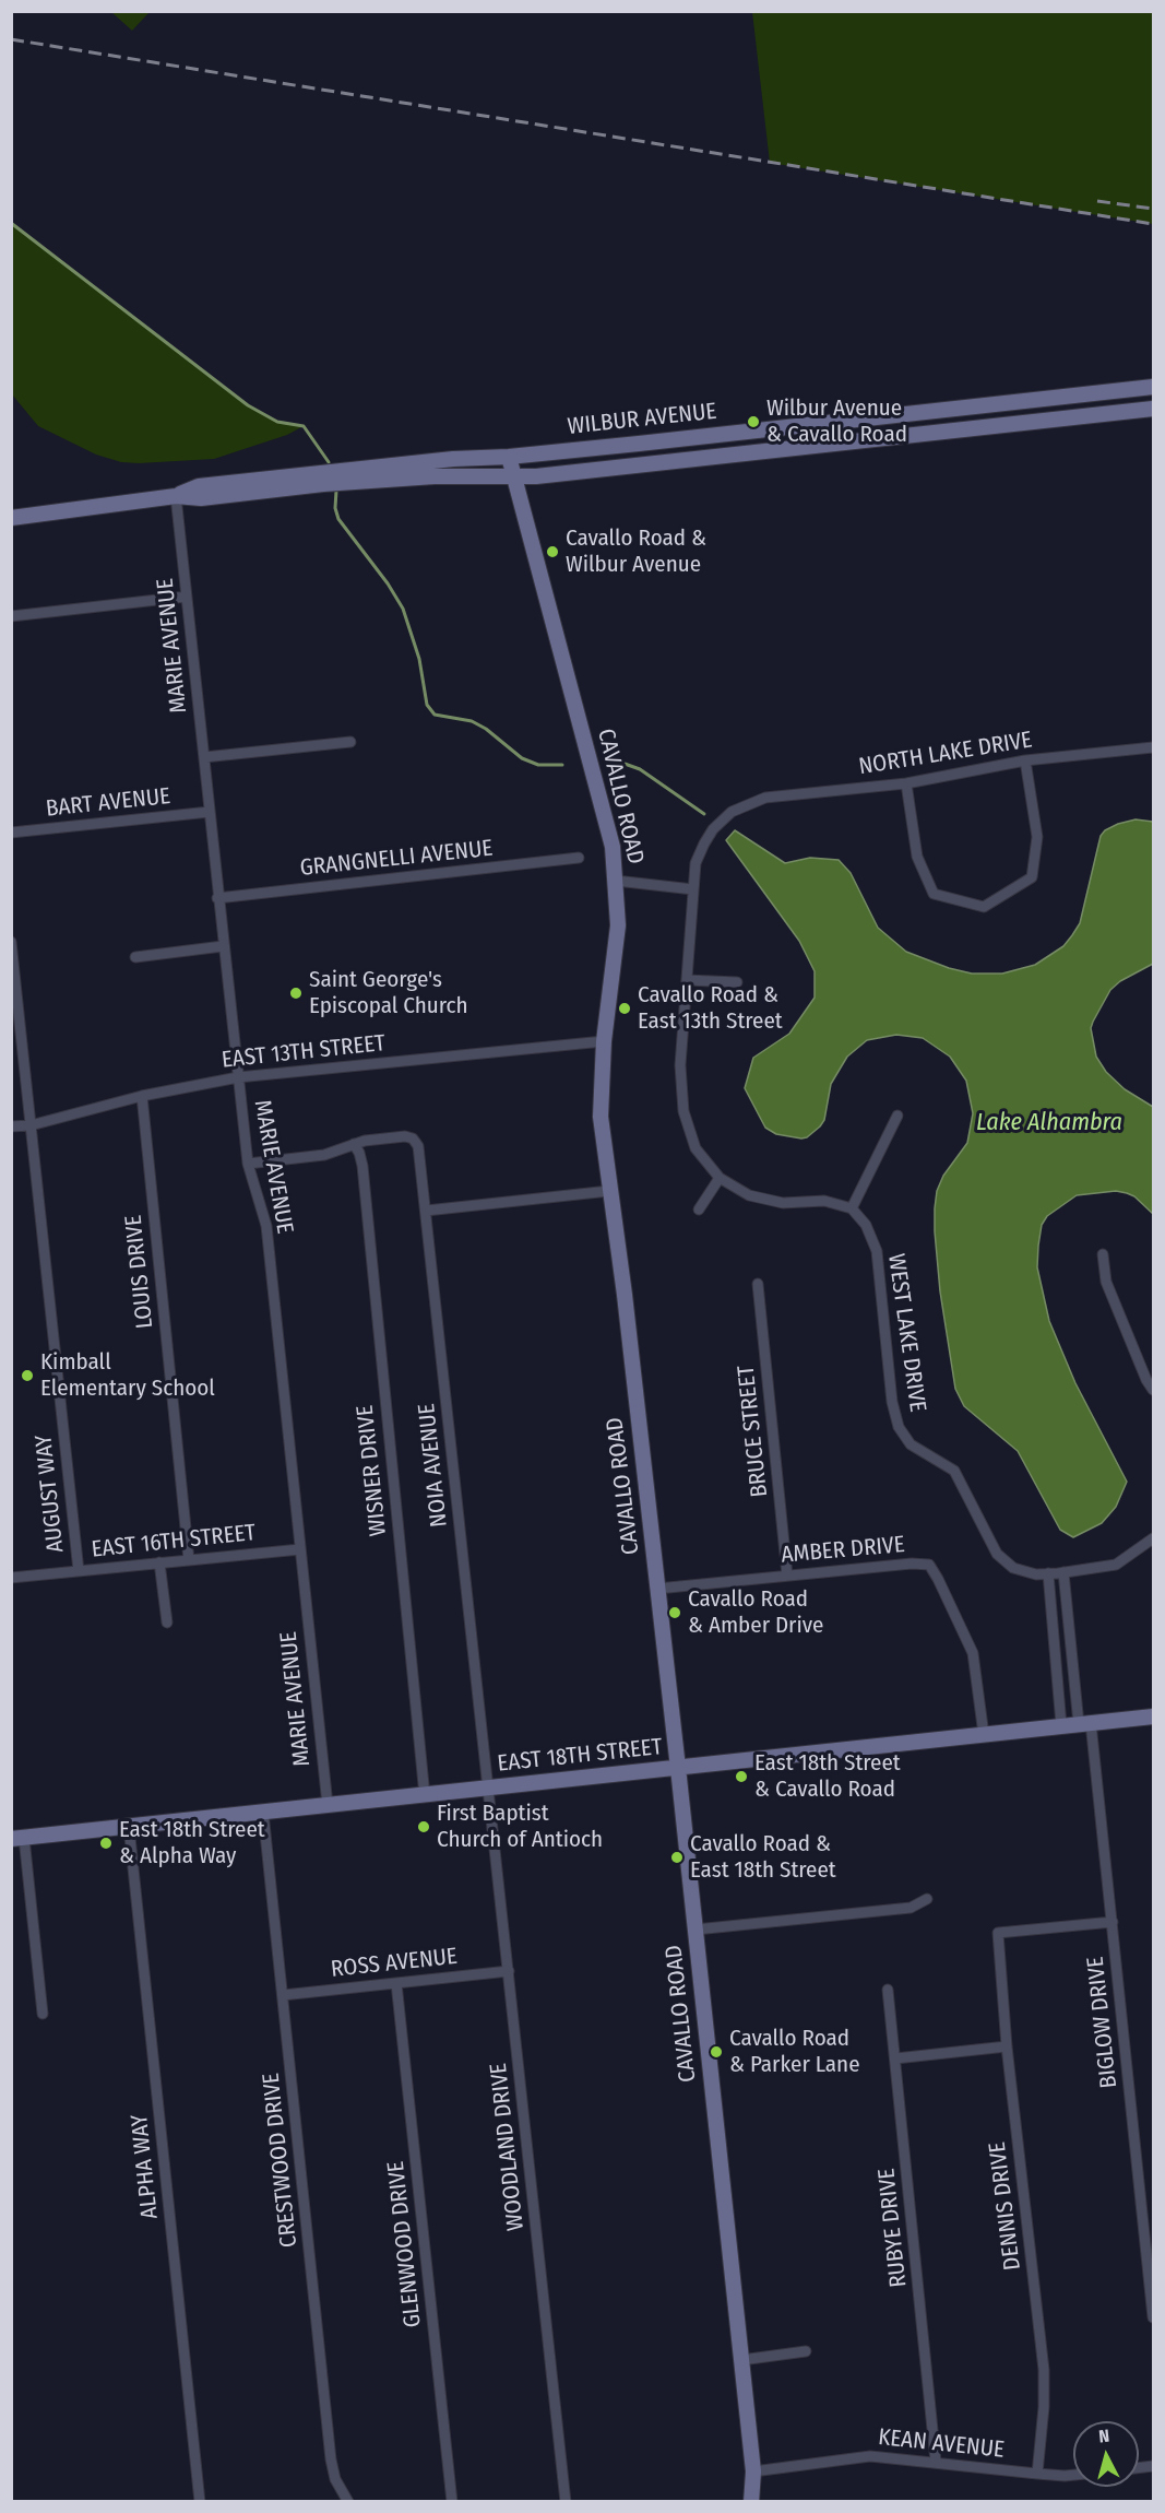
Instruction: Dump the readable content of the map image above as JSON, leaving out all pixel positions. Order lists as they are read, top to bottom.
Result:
{
  "streets": {
    "main road": ["WILBUR AVENUE", "CAVALLO ROAD", "EAST 18TH STREET"],
    "street": [
      "MARIE AVENUE",
      "NORTH LAKE DRIVE",
      "BART AVENUE",
      "GRANGNELLI AVENUE",
      "EAST 13TH STREET",
      "LOUIS DRIVE",
      "WEST LAKE DRIVE",
      "BRUCE STREET",
      "NOIA AVENUE",
      "WISNER DRIVE",
      "AUGUST WAY",
      "EAST 16TH STREET",
      "AMBER DRIVE",
      "ROSS AVENUE",
      "BIGLOW DRIVE",
      "WOODLAND DRIVE",
      "CRESTWOOD DRIVE",
      "ALPHA WAY",
      "DENNIS DRIVE",
      "RUBYE DRIVE",
      "GLENWOOD DRIVE",
      "KEAN AVENUE"
    ]
  },
  "crossings": [
    ["WILBUR AVENUE", "MARIE AVENUE"],
    ["WILBUR AVENUE", "CAVALLO ROAD"],
    ["MARIE AVENUE", "BART AVENUE"],
    ["MARIE AVENUE", "GRANGNELLI AVENUE"],
    ["MARIE AVENUE", "EAST 13TH STREET"],
    ["MARIE AVENUE", "EAST 16TH STREET"],
    ["MARIE AVENUE", "EAST 18TH STREET"],
    ["CAVALLO ROAD", "EAST 13TH STREET"],
    ["CAVALLO ROAD", "AMBER DRIVE"],
    ["CAVALLO ROAD", "EAST 18TH STREET"],
    ["CAVALLO ROAD", "KEAN AVENUE"],
    ["EAST 13TH STREET", "LOUIS DRIVE"],
    ["EAST 13TH STREET", "AUGUST WAY"],
    ["LOUIS DRIVE", "EAST 16TH STREET"],
    ["WEST LAKE DRIVE", "BIGLOW DRIVE"],
    ["BRUCE STREET", "AMBER DRIVE"],
    ["NOIA AVENUE", "WISNER DRIVE"],
    ["NOIA AVENUE", "EAST 18TH STREET"],
    ["NOIA AVENUE", "WOODLAND DRIVE"],
    ["WISNER DRIVE", "EAST 18TH STREET"],
    ["AUGUST WAY", "EAST 16TH STREET"],
    ["AMBER DRIVE", "EAST 18TH STREET"],
    ["EAST 18TH STREET", "BIGLOW DRIVE"],
    ["EAST 18TH STREET", "WOODLAND DRIVE"],
    ["EAST 18TH STREET", "CRESTWOOD DRIVE"],
    ["EAST 18TH STREET", "ALPHA WAY"],
    ["ROSS AVENUE", "WOODLAND DRIVE"],
    ["ROSS AVENUE", "CRESTWOOD DRIVE"],
    ["ROSS AVENUE", "GLENWOOD DRIVE"],
    ["BIGLOW DRIVE", "DENNIS DRIVE"],
    ["DENNIS DRIVE", "KEAN AVENUE"],
    ["RUBYE DRIVE", "KEAN AVENUE"]
  ],
  "water": ["Lake Alhambra"],
  "places": [
    "Wilbur Avenue & Cavallo Road",
    "Cavallo Road & Wilbur Avenue",
    "Saint George's Episcopal Church",
    "Cavallo Road & East 13th Street",
    "Kimball Elementary School",
    "Cavallo Road & Amber Drive",
    "East 18th Street & Cavallo Road",
    "First Baptist Church of Antioch",
    "East 18th Street & Alpha Way",
    "Cavallo Road & East 18th Street",
    "Cavallo Road & Parker Lane"
  ],
  "north": "top"
}
